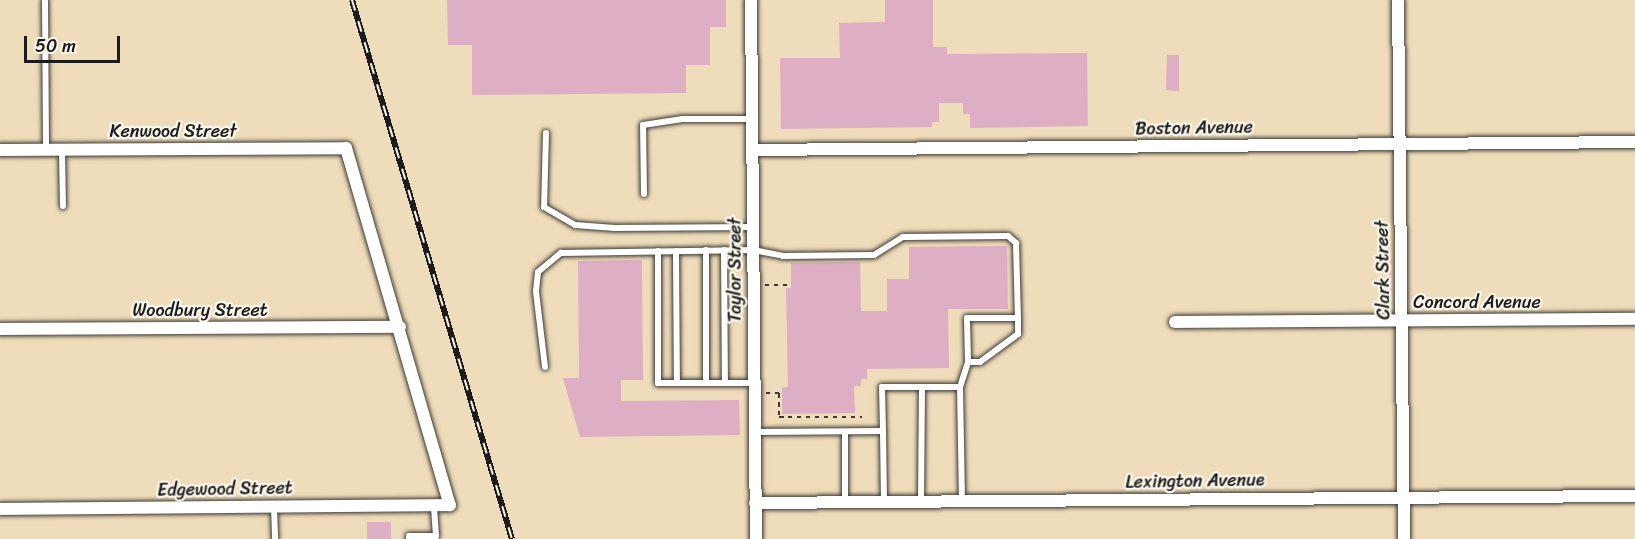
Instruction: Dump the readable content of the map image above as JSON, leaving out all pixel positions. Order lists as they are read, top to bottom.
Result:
{
  "streets": {
    "street": [
      "Boston Avenue",
      "Kenwood Street",
      "Taylor Street",
      "Clark Street",
      "Concord Avenue",
      "Woodbury Street",
      "Lexington Avenue",
      "Edgewood Street"
    ]
  },
  "crossings": [
    ["Boston Avenue", "Taylor Street"],
    ["Boston Avenue", "Clark Street"],
    ["Kenwood Street", "Woodbury Street"],
    ["Kenwood Street", "Edgewood Street"],
    ["Taylor Street", "Lexington Avenue"],
    ["Clark Street", "Concord Avenue"],
    ["Clark Street", "Lexington Avenue"],
    ["Woodbury Street", "Edgewood Street"]
  ],
  "scale_bar": "50 m"
}
